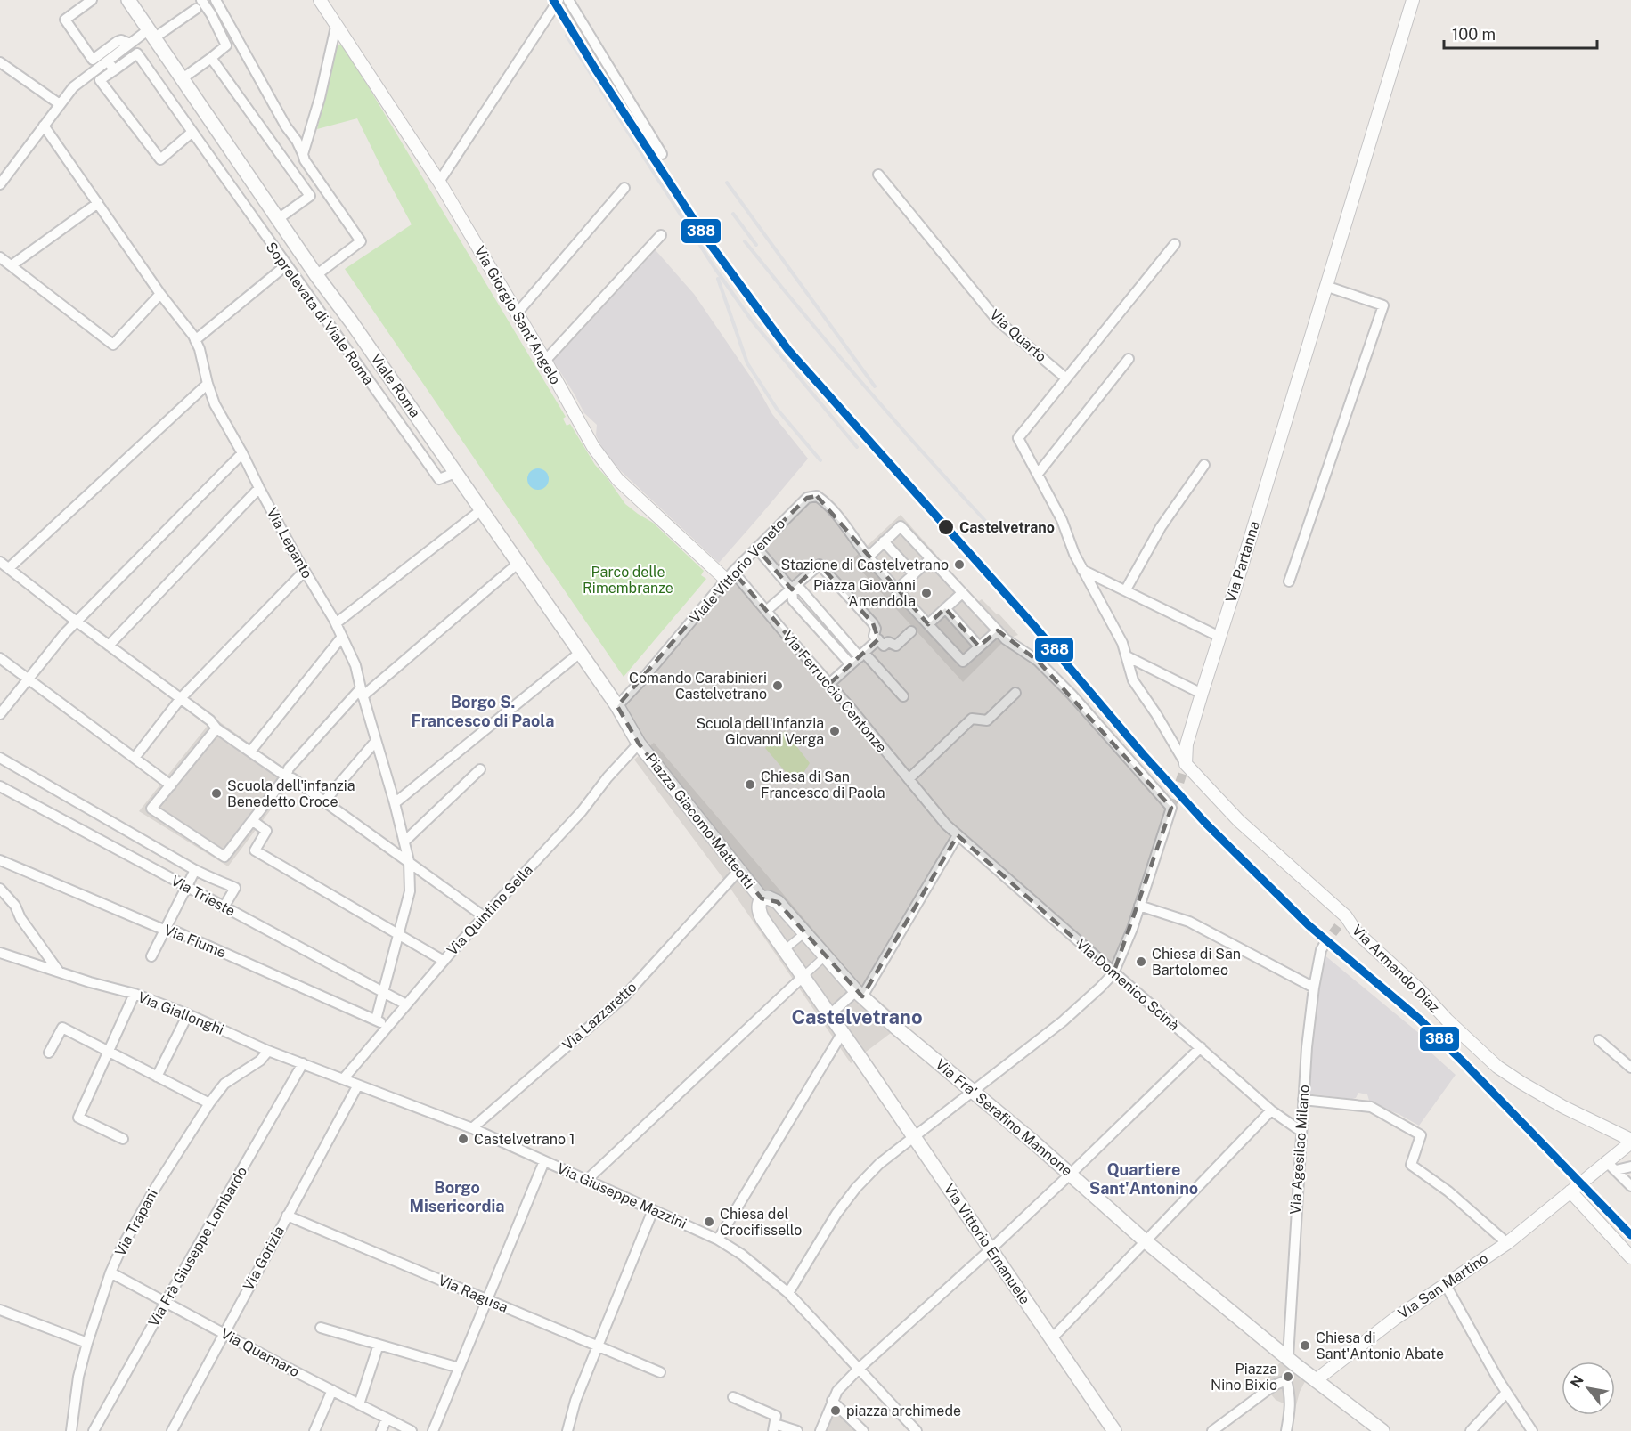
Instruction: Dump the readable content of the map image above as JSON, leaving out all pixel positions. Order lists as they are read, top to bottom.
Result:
{
  "streets": {
    "main road": [
      "Viale Roma",
      "Piazza Giacomo Matteotti",
      "Via Fra' Serafino Mannone",
      "Via Vittorio Emanuele"
    ],
    "street": [
      "Soprelevata di Viale Roma",
      "Via Giorgio Sant'Angelo",
      "Via Quarto",
      "Via Lepanto",
      "Via Partanna",
      "Viale Vittorio Veneto",
      "Via Ferruccio Centonze",
      "Via Trieste",
      "Via Quintino Sella",
      "Via Fiume",
      "Via Armando Diaz",
      "Via Domenico Scinà",
      "Via Giallonghi",
      "Via Lazzaretto",
      "Via Agesilao Milano",
      "Via Giuseppe Mazzini",
      "Via Trapani",
      "Via Frà Giuseppe Lombardo",
      "Via Gorizia",
      "Via San Martino",
      "Via Ragusa",
      "Via Quarnaro"
    ]
  },
  "crossings": [
    ["Soprelevata di Viale Roma", "Viale Roma"],
    ["Via Giorgio Sant'Angelo", "Viale Vittorio Veneto"],
    ["Via Giorgio Sant'Angelo", "Via Ferruccio Centonze"],
    ["Viale Roma", "Viale Vittorio Veneto"],
    ["Viale Roma", "Piazza Giacomo Matteotti"],
    ["Viale Roma", "Via Quintino Sella"],
    ["Via Lepanto", "Via Trieste"],
    ["Via Lepanto", "Via Fiume"],
    ["Via Partanna", "Via Armando Diaz"],
    ["Viale Vittorio Veneto", "Via Ferruccio Centonze"],
    ["Via Ferruccio Centonze", "Via Domenico Scinà"],
    ["Piazza Giacomo Matteotti", "Via Quintino Sella"],
    ["Piazza Giacomo Matteotti", "Via Lazzaretto"],
    ["Piazza Giacomo Matteotti", "Via Fra' Serafino Mannone"],
    ["Piazza Giacomo Matteotti", "Via Vittorio Emanuele"],
    ["Via Trieste", "Via Quintino Sella"],
    ["Via Quintino Sella", "Via Fiume"],
    ["Via Quintino Sella", "Via Giallonghi"],
    ["Via Armando Diaz", "Via San Martino"],
    ["Via Domenico Scinà", "Via Agesilao Milano"],
    ["Via Giallonghi", "Via Giuseppe Mazzini"],
    ["Via Giallonghi", "Via Trapani"],
    ["Via Giallonghi", "Via Frà Giuseppe Lombardo"],
    ["Via Giallonghi", "Via Gorizia"],
    ["Via Lazzaretto", "Via Giuseppe Mazzini"],
    ["Via Fra' Serafino Mannone", "Via Agesilao Milano"],
    ["Via Fra' Serafino Mannone", "Via San Martino"],
    ["Via Giuseppe Mazzini", "Via Gorizia"],
    ["Via Trapani", "Via Quarnaro"],
    ["Via Frà Giuseppe Lombardo", "Via Quarnaro"],
    ["Via Gorizia", "Via Ragusa"],
    ["Via Gorizia", "Via Quarnaro"]
  ],
  "districts": [
    "Borgo S. Francesco di Paola",
    "Castelvetrano",
    "Quartiere Sant'Antonino",
    "Borgo Misericordia"
  ],
  "parks": ["Parco delle Rimembranze"],
  "places": [
    "Castelvetrano",
    "Stazione di Castelvetrano",
    "Piazza Giovanni Amendola",
    "Comando Carabinieri Castelvetrano",
    "Scuola dell'infanzia Giovanni Verga",
    "Chiesa di San Francesco di Paola",
    "Scuola dell'infanzia Benedetto Croce",
    "Chiesa di San Bartolomeo",
    "Castelvetrano 1",
    "Chiesa del Crocifissello",
    "Chiesa di Sant'Antonio Abate",
    "Piazza Nino Bixio",
    "piazza archimede"
  ],
  "lines": ["transit line 388"],
  "scale_bar": "100 m",
  "north": "top left"
}
